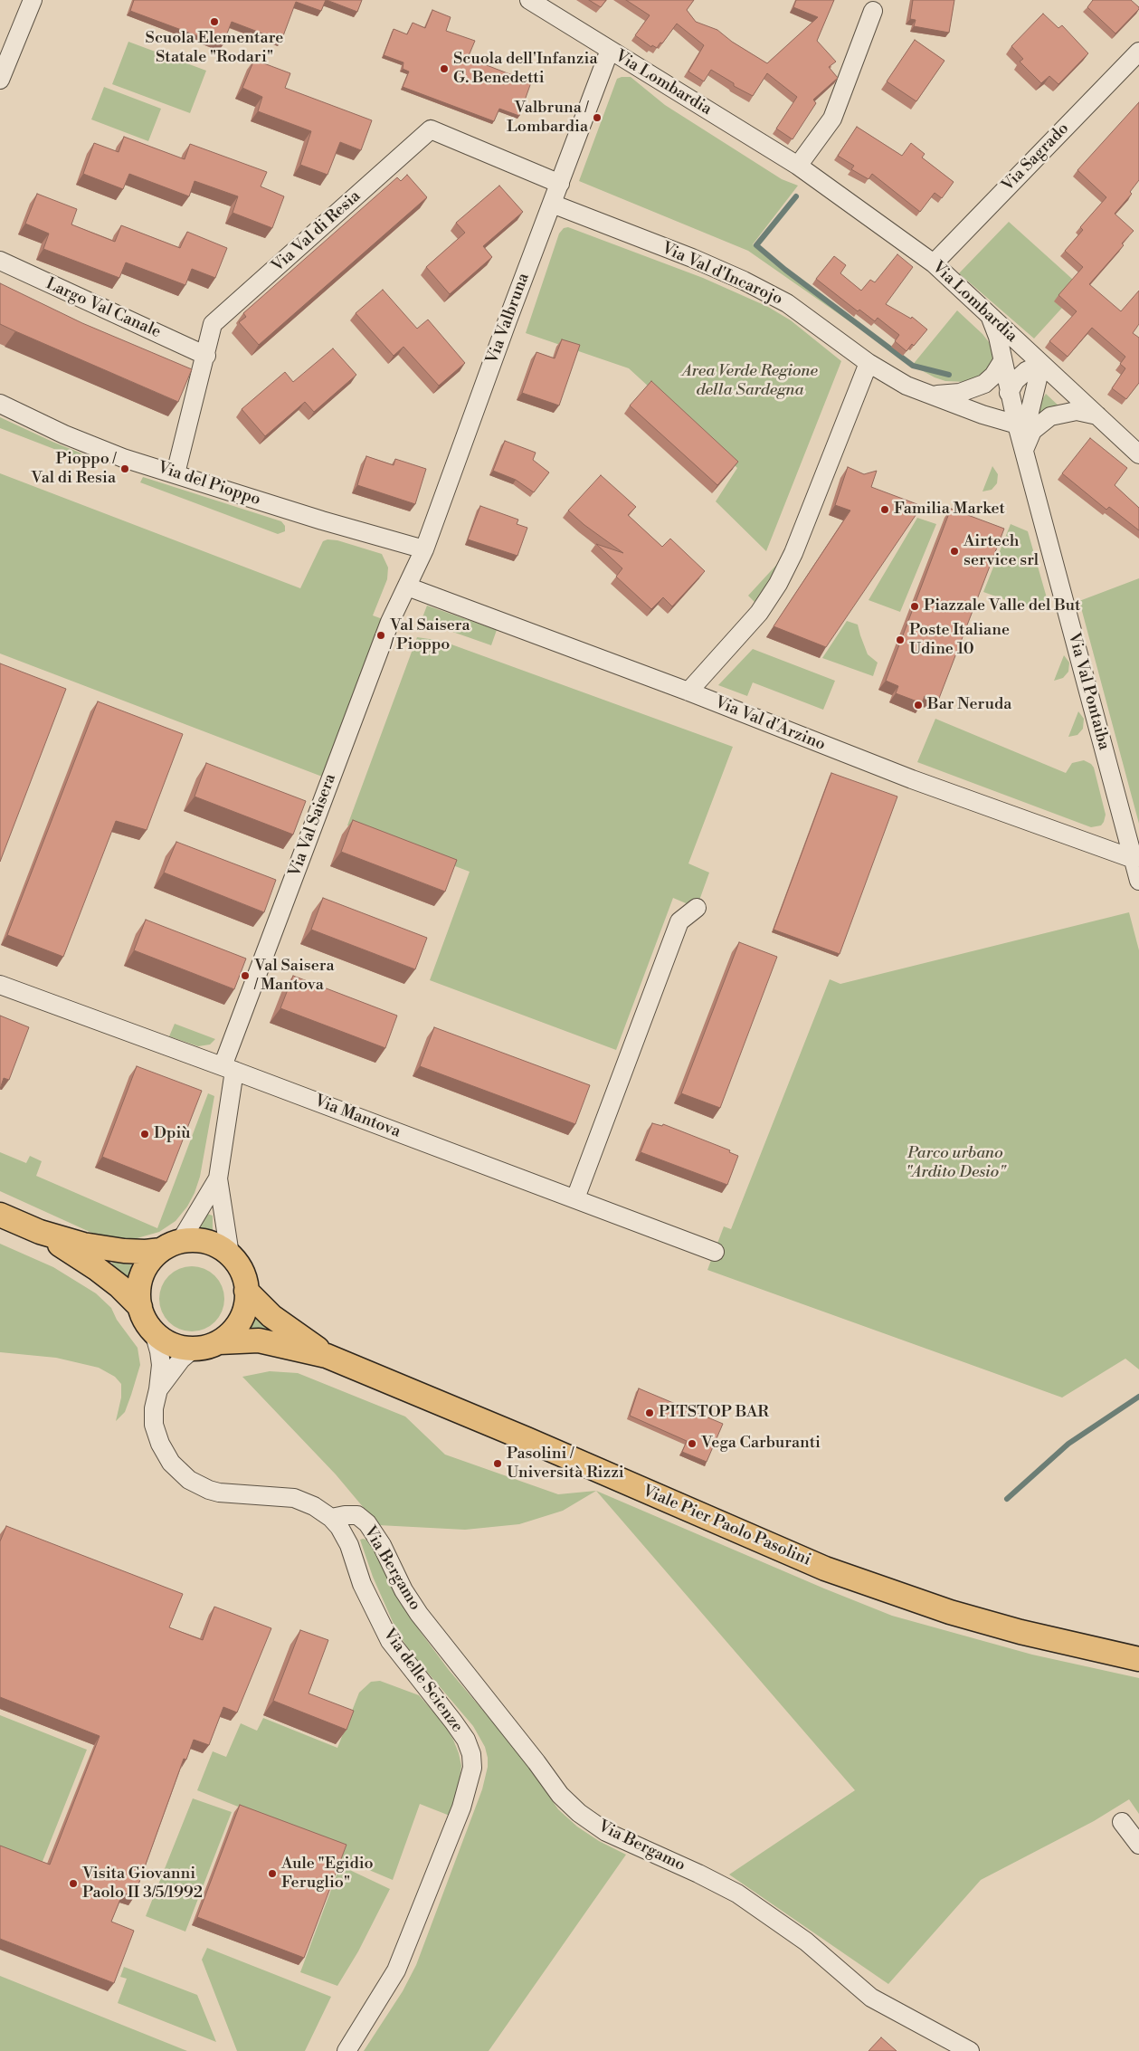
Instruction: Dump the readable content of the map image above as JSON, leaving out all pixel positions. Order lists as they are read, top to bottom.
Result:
{
  "streets": {
    "main road": ["Viale Pier Paolo Pasolini"],
    "street": [
      "Via Lombardia",
      "Via Sagrado",
      "Via Val di Resia",
      "Via Val d'Incarojo",
      "Largo Val Canale",
      "Via Valbruna",
      "Via del Pioppo",
      "Via Val Pontaiba",
      "Via Val d'Arzino",
      "Via Val Saisera",
      "Via Mantova",
      "Via Bergamo",
      "Via delle Scienze"
    ]
  },
  "crossings": [
    ["Via Lombardia", "Via Sagrado"],
    ["Via Lombardia", "Via Valbruna"],
    ["Via Lombardia", "Via Val Pontaiba"],
    ["Via Val di Resia", "Largo Val Canale"],
    ["Via Val di Resia", "Via Valbruna"],
    ["Via Val di Resia", "Via del Pioppo"],
    ["Via Val d'Incarojo", "Via Valbruna"],
    ["Via Val d'Incarojo", "Via Val Pontaiba"],
    ["Via Valbruna", "Via del Pioppo"],
    ["Via Valbruna", "Via Val d'Arzino"],
    ["Via Valbruna", "Via Val Saisera"],
    ["Via Val Pontaiba", "Via Val d'Arzino"],
    ["Via Val d'Arzino", "Via Val Saisera"],
    ["Via Val Saisera", "Via Mantova"],
    ["Viale Pier Paolo Pasolini", "Via delle Scienze"],
    ["Via Bergamo", "Via delle Scienze"]
  ],
  "parks": ["Area Verde Regione della Sardegna", "Parco urbano \"Ardito Desio\""],
  "places": [
    "Scuola Elementare Statale \"Rodari\"",
    "Scuola dell'Infanzia G. Benedetti",
    "Valbruna / Lombardia",
    "Pioppo / Val di Resia",
    "Familia Market",
    "Airtech service srl",
    "Piazzale Valle del But",
    "Val Saisera / Pioppo",
    "Poste Italiane Udine 10",
    "Bar Neruda",
    "Val Saisera / Mantova",
    "Dpiù",
    "PITSTOP BAR",
    "Vega Carburanti",
    "Pasolini / Università Rizzi",
    "Aule \"Egidio Feruglio\"",
    "Visita Giovanni Paolo II 3/5/1992"
  ]
}
